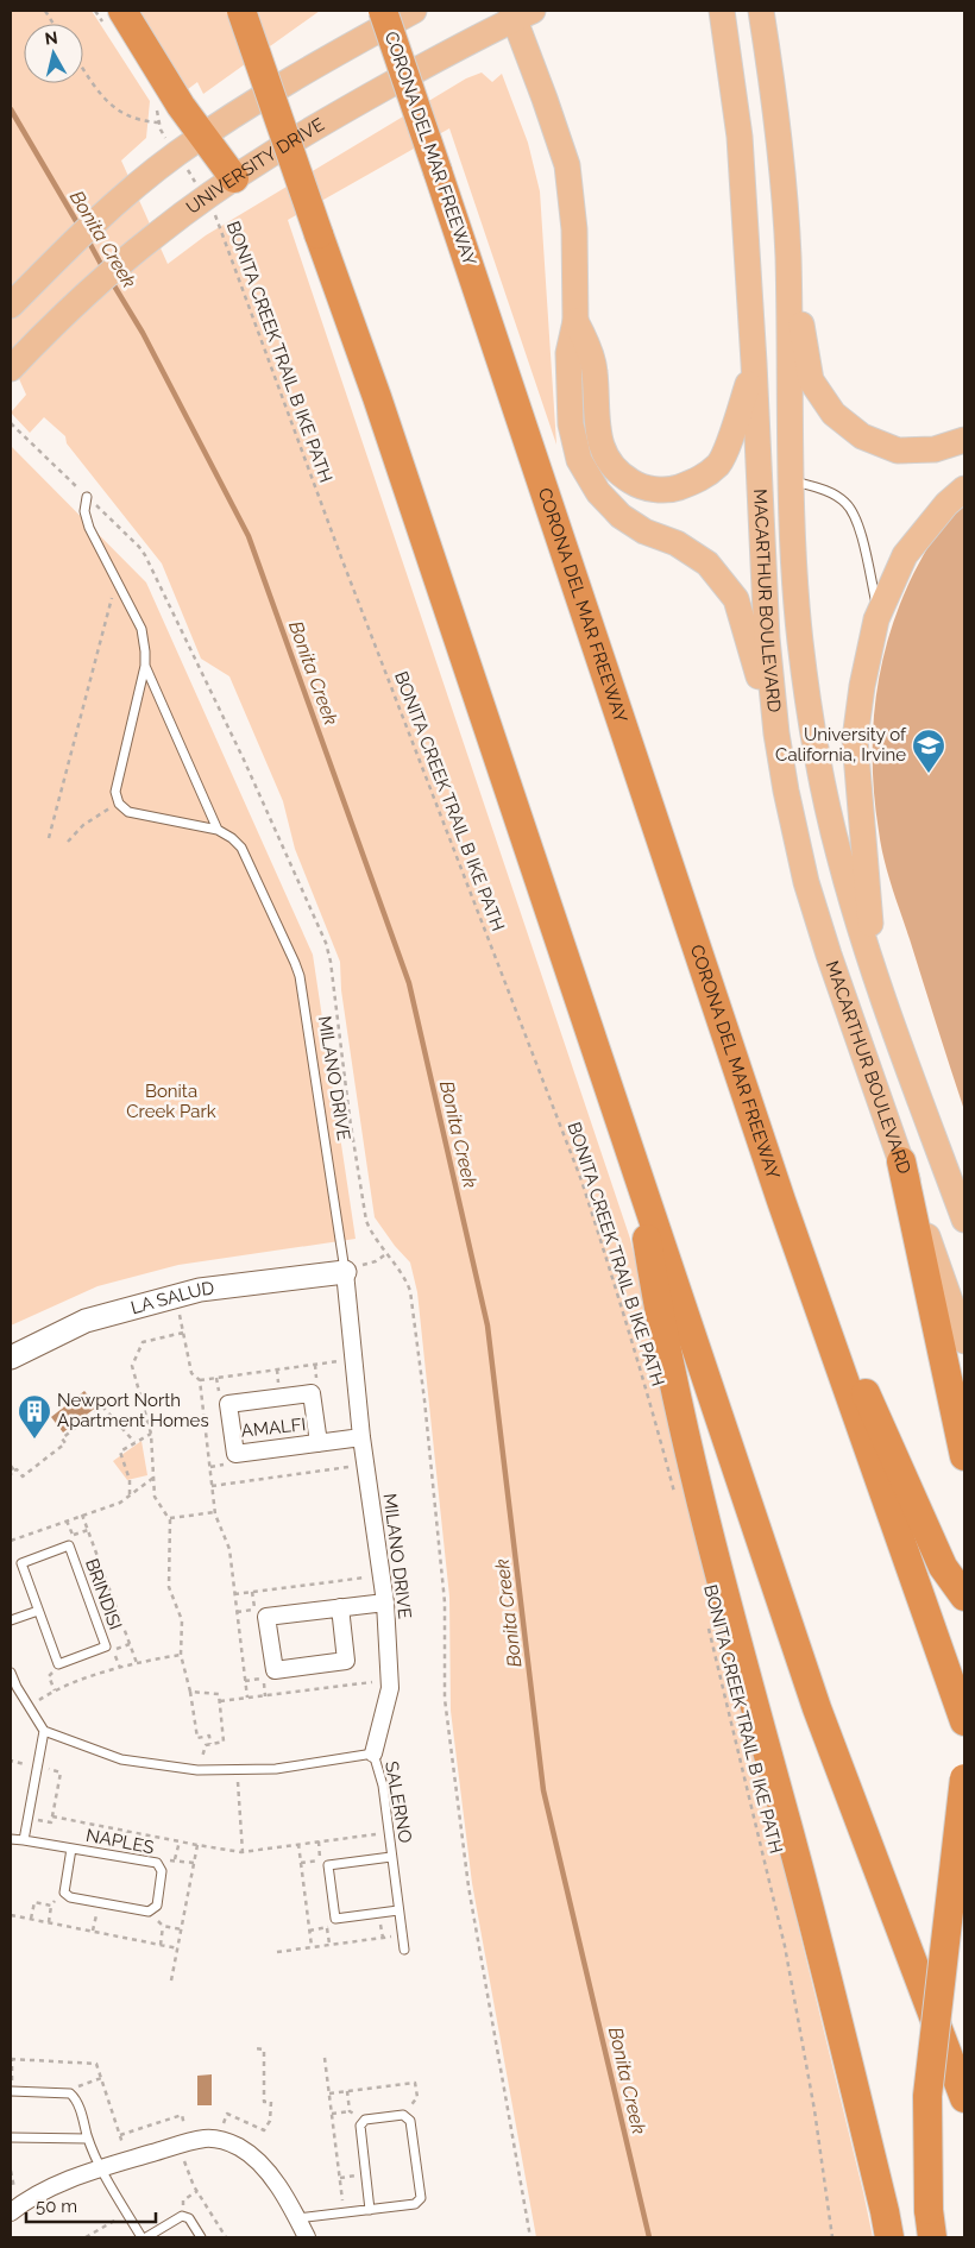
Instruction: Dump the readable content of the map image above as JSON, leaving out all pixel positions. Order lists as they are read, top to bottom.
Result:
{
  "streets": {
    "highway": ["CORONA DEL MAR FREEWAY"],
    "main road": ["UNIVERSITY DRIVE", "MACARTHUR BOULEVARD"],
    "street": ["MILANO DRIVE", "LA SALUD", "AMALFI"],
    "lane": ["BRINDISI", "SALERNO", "NAPLES"],
    "path": ["BONITA CREEK TRAIL B IKE PATH"]
  },
  "crossings": [
    ["MILANO DRIVE", "LA SALUD"],
    ["MILANO DRIVE", "AMALFI"],
    ["MILANO DRIVE", "SALERNO"]
  ],
  "water": ["Bonita Creek"],
  "parks": ["Bonita Creek Park"],
  "places": {
    "school or university": ["University of California, Irvine"],
    "building": ["Newport North Apartment Homes"]
  },
  "scale_bar": "50 m",
  "north": "top"
}
